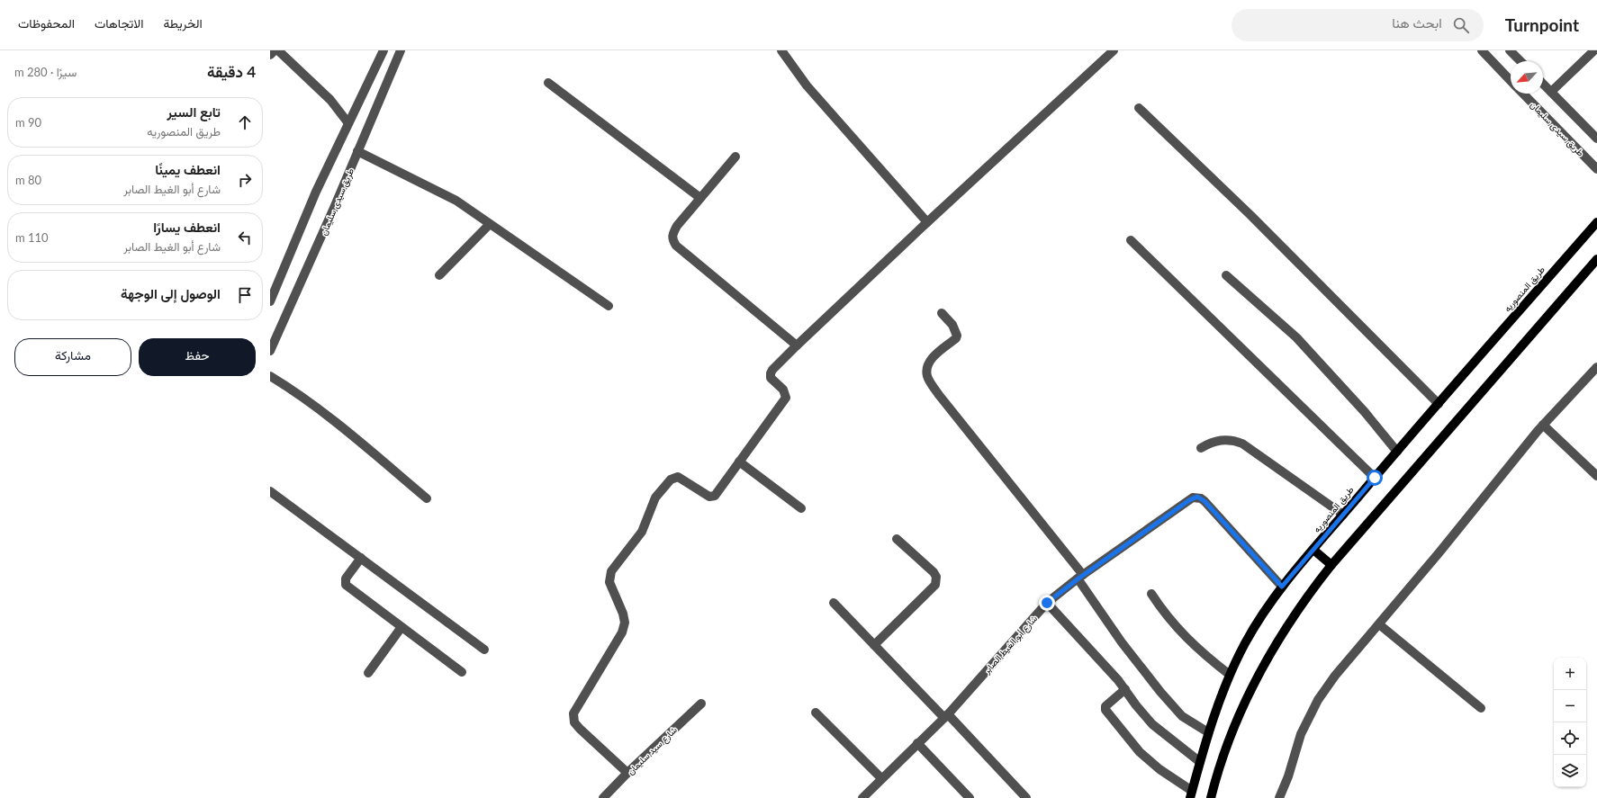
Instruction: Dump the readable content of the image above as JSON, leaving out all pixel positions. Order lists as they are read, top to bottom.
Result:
{
  "streets": {
    "main road": ["طريق المنصوريه"],
    "street": ["طريق سيدى سليمان", "شارع أبو الغيط الصابر", "شارع سيد سليمان"]
  },
  "crossings": [
    ["طريق المنصوريه", "شارع أبو الغيط الصابر"]
  ],
  "north": "bottom left",
  "page": {
    "header": "Turnpoint",
    "search": "ابحث هنا",
    "nav": ["الخريطة", "الاتجاهات", "المحفوظات"],
    "heading": ["4 دقيقة", "سيرًا · 280 m"],
    "list": [
      ["تابع السير", "طريق المنصوريه", "90 m"],
      ["انعطف يمينًا", "شارع أبو الغيط الصابر", "80 m"],
      ["انعطف يسارًا", "شارع أبو الغيط الصابر", "110 m"],
      "الوصول إلى الوجهة"
    ],
    "buttons": ["حفظ", "مشاركة"],
    "map_buttons": ["+", "−"]
  }
}
